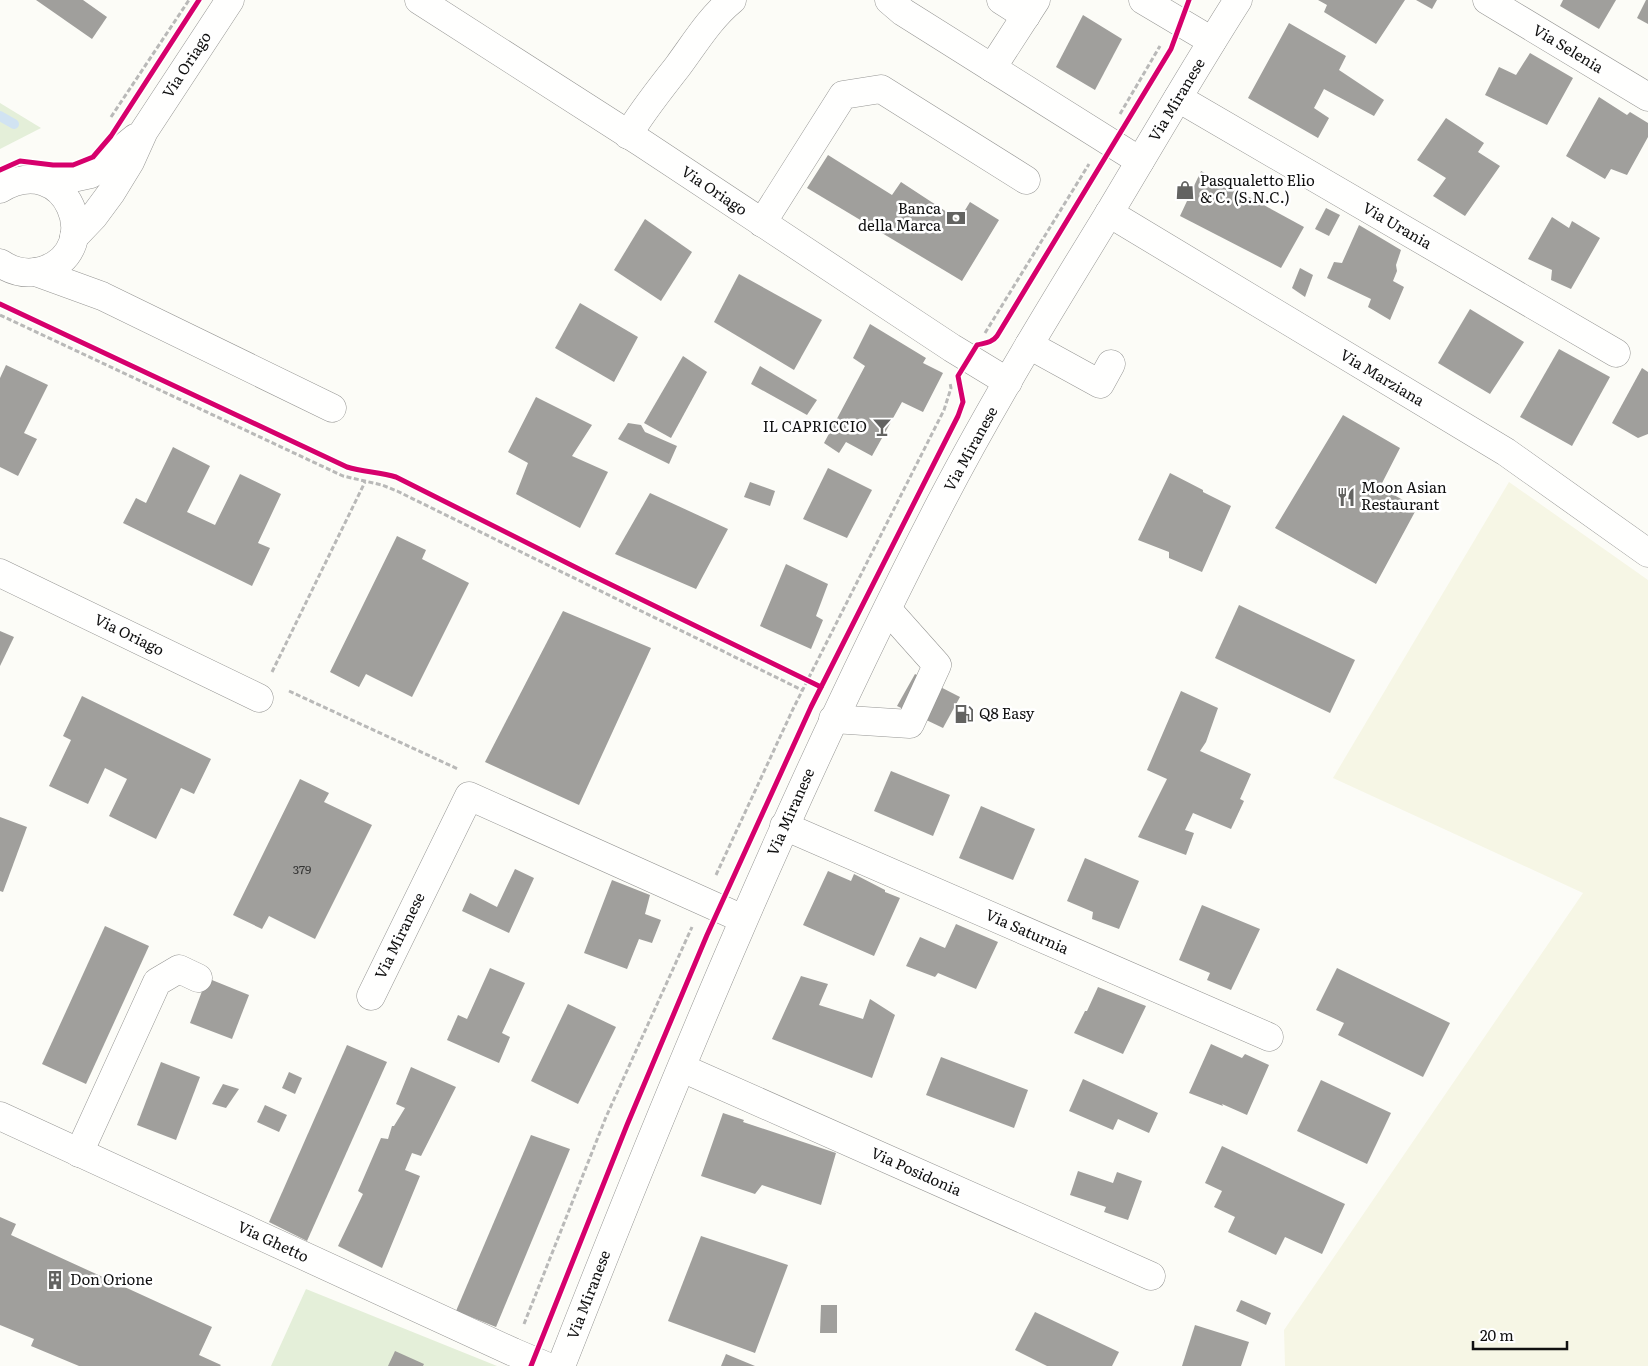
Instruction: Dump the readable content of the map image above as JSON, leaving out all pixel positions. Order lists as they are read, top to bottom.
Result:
{
  "streets": {
    "street": [
      "Via Selenia",
      "Via Oriago",
      "Via Miranese",
      "Via Urania",
      "Via Marziana",
      "Via Saturnia",
      "Via Posidonia",
      "Via Ghetto"
    ]
  },
  "crossings": [
    ["Via Oriago", "Via Miranese"],
    ["Via Miranese", "Via Urania"],
    ["Via Miranese", "Via Marziana"],
    ["Via Miranese", "Via Saturnia"],
    ["Via Miranese", "Via Posidonia"]
  ],
  "places": {
    "shop": ["Pasqualetto Elio & C. (S.N.C.)"],
    "bank": ["Banca della Marca"],
    "bar": ["IL CAPRICCIO"],
    "restaurant": ["Moon Asian Restaurant"],
    "fuel station": ["Q8 Easy"],
    "building": ["Don Orione"]
  },
  "house_numbers": ["379"],
  "scale_bar": "20 m"
}
